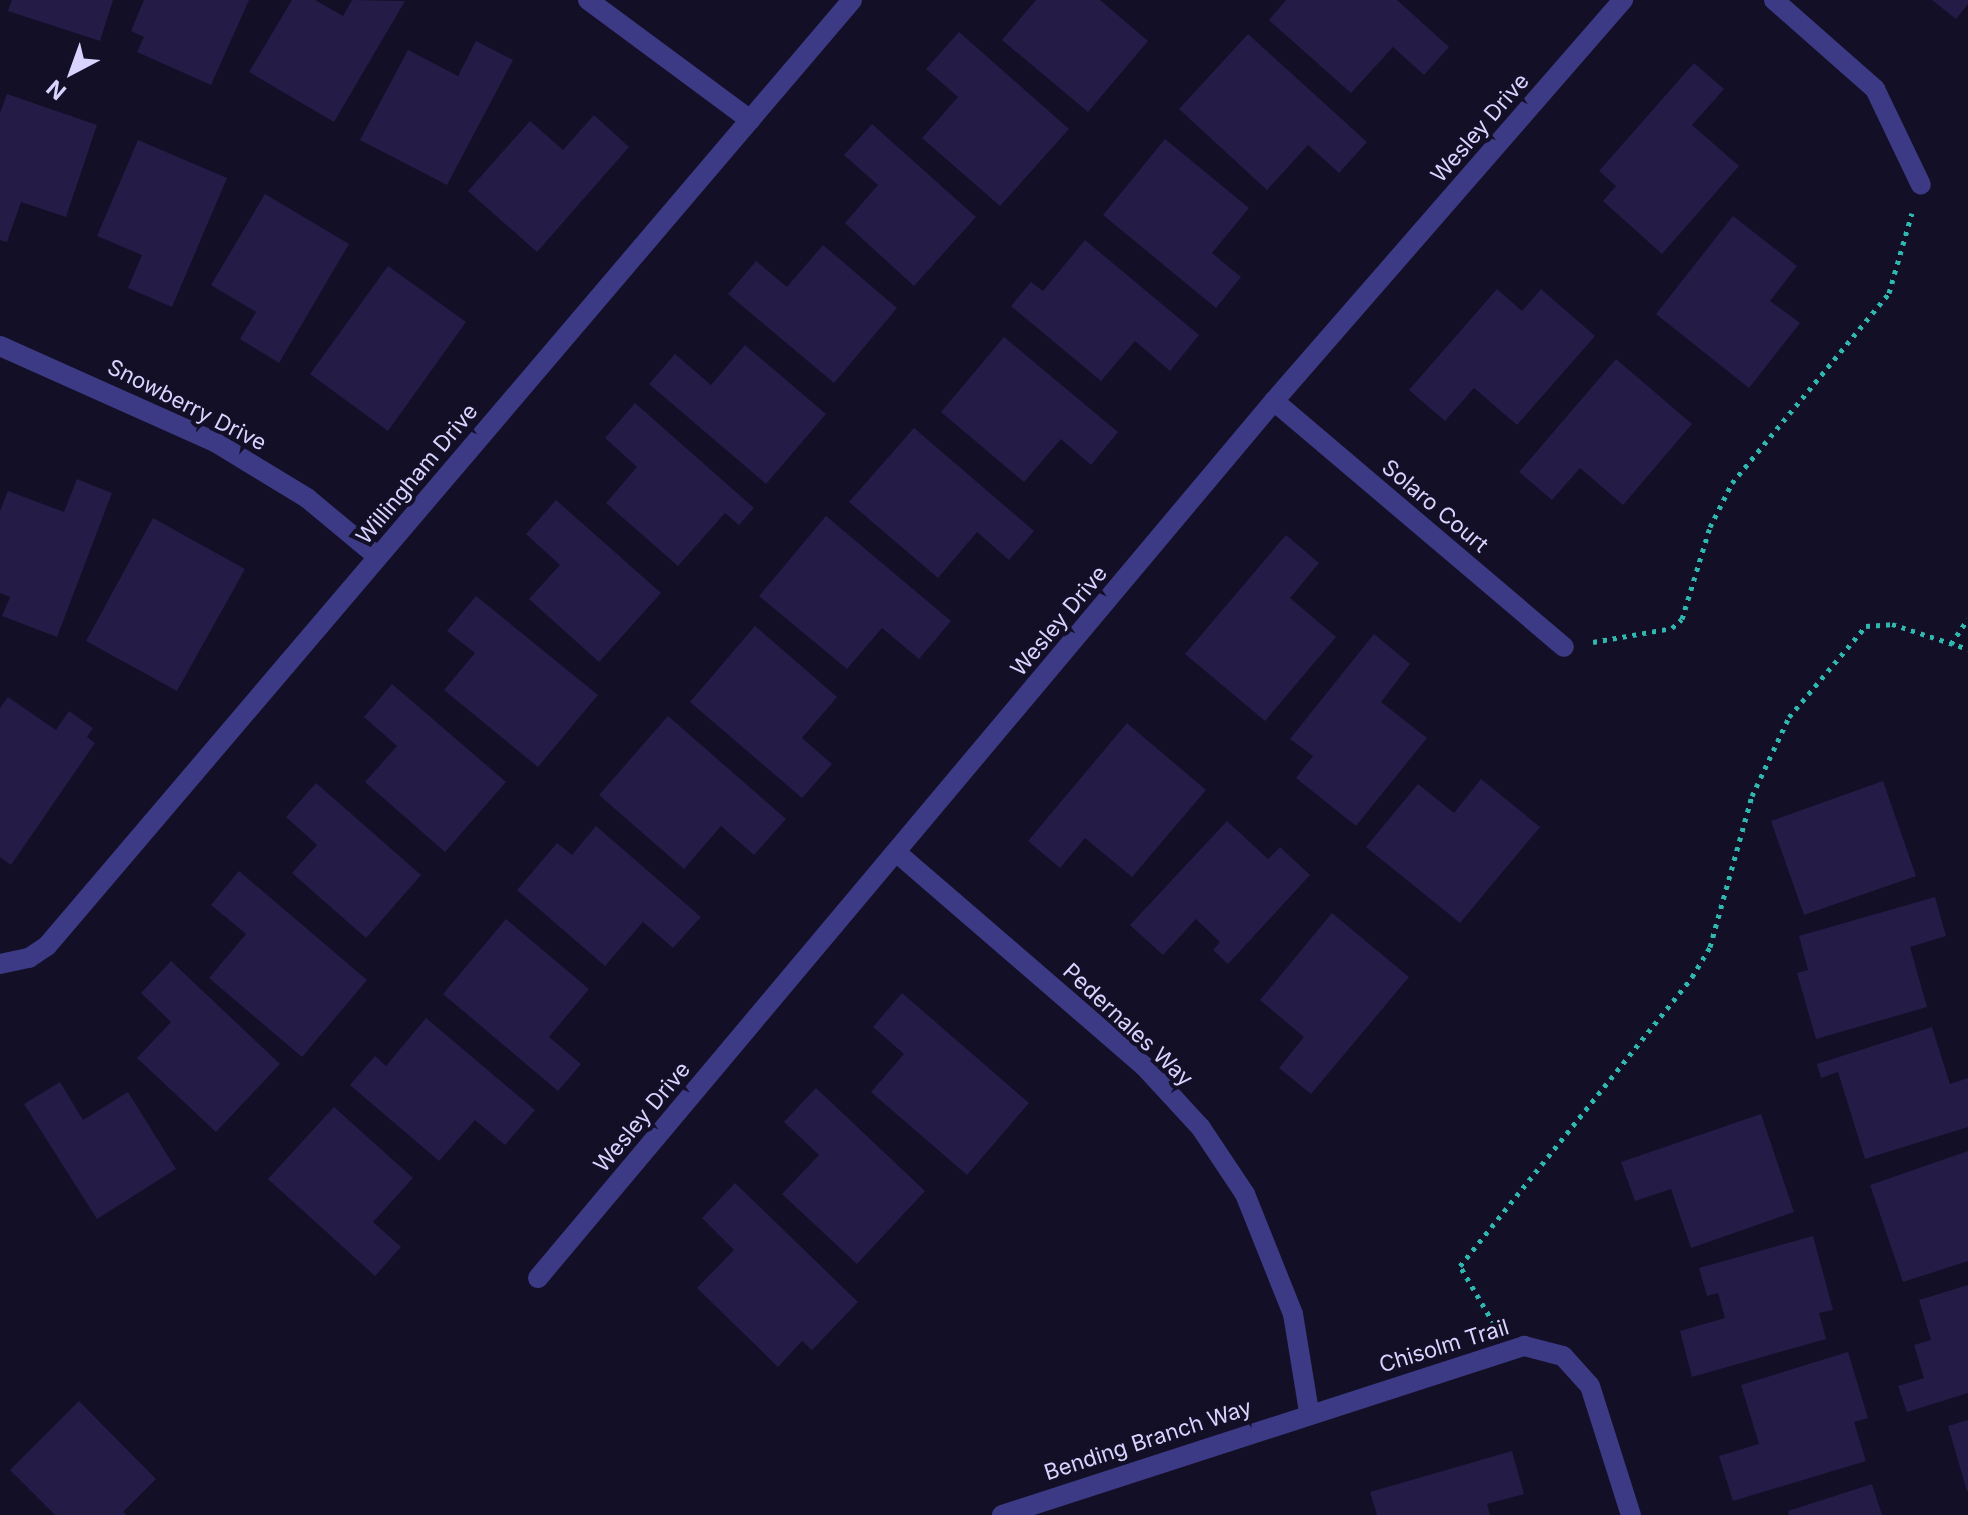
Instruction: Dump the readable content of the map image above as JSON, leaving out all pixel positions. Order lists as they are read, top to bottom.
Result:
{
  "streets": {
    "street": [
      "Wesley Drive",
      "Snowberry Drive",
      "Willingham Drive",
      "Solaro Court",
      "Pedernales Way",
      "Chisolm Trail",
      "Bending Branch Way"
    ]
  },
  "crossings": [
    ["Wesley Drive", "Solaro Court"],
    ["Wesley Drive", "Pedernales Way"],
    ["Snowberry Drive", "Willingham Drive"],
    ["Pedernales Way", "Chisolm Trail"],
    ["Pedernales Way", "Bending Branch Way"],
    ["Chisolm Trail", "Bending Branch Way"]
  ],
  "north": "bottom left"
}
